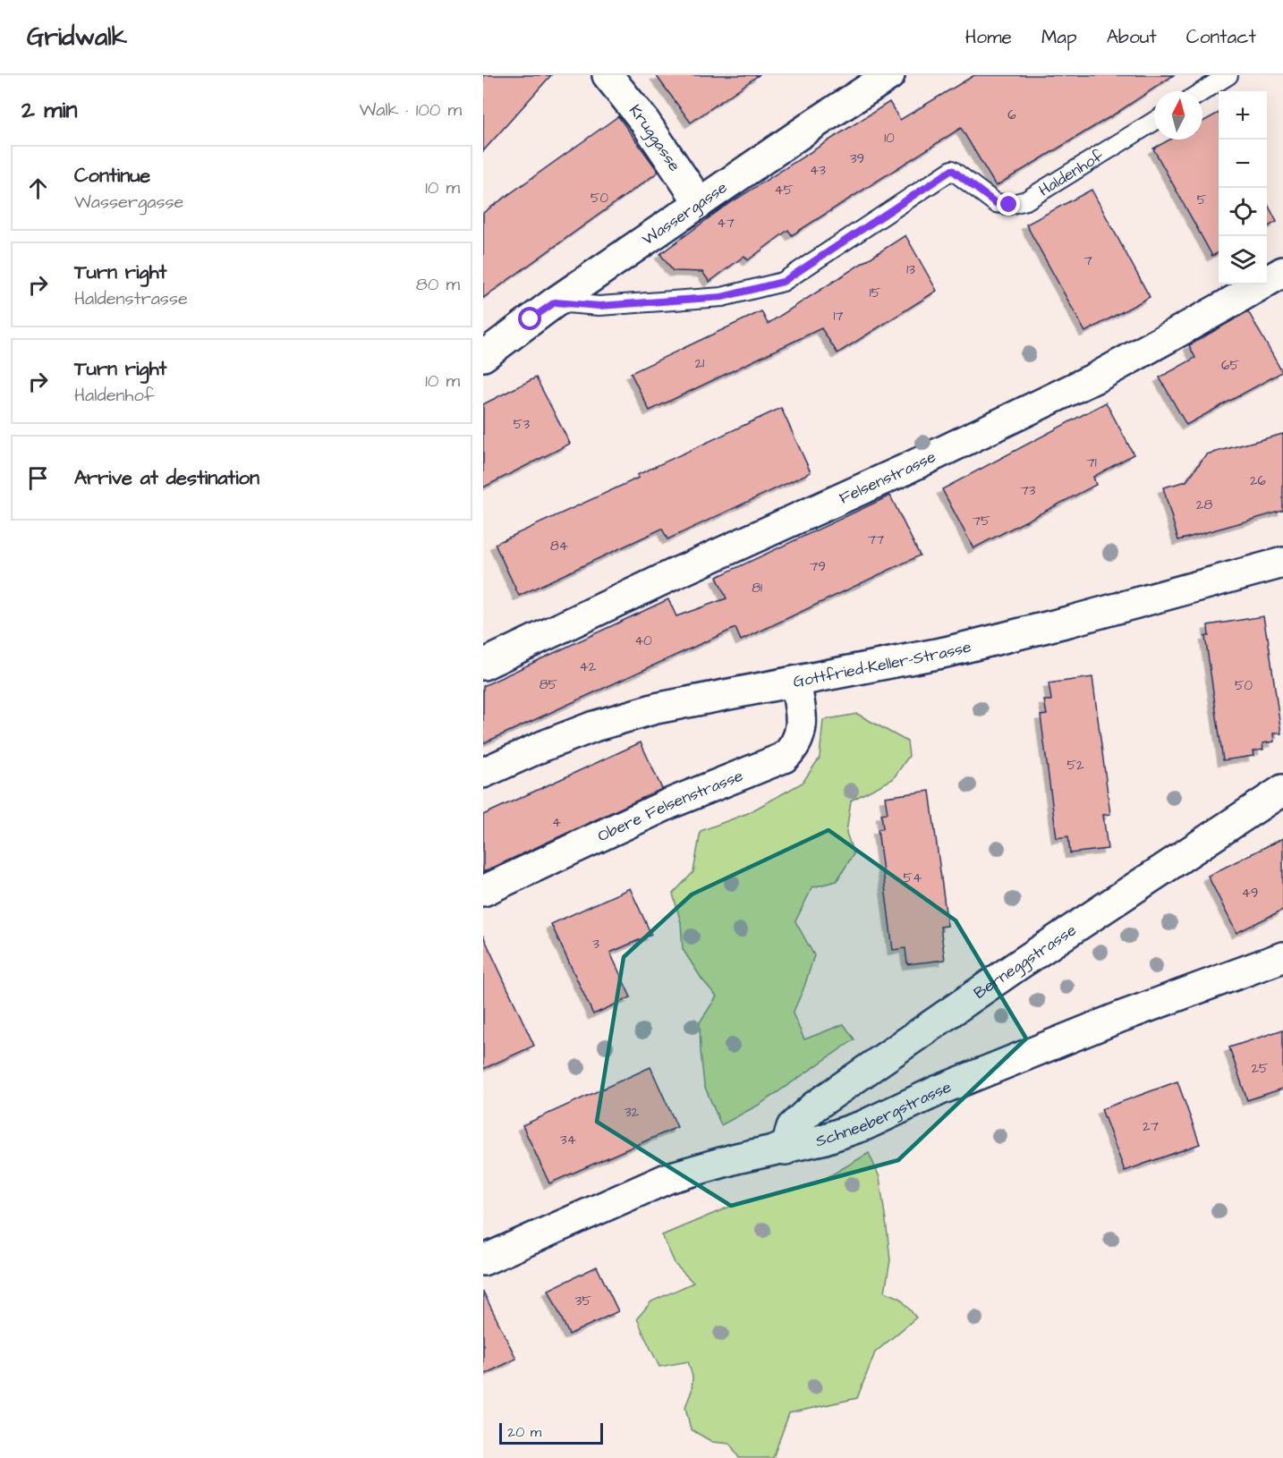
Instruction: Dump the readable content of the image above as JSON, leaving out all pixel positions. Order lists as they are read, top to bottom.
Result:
{
  "streets": {
    "street": [
      "Kruggasse",
      "Wassergasse",
      "Felsenstrasse",
      "Gottfried-Keller-Strasse",
      "Obere Felsenstrasse",
      "Berneggstrasse",
      "Schneebergstrasse"
    ],
    "lane": ["Haldenhof"]
  },
  "crossings": [
    ["Kruggasse", "Wassergasse"],
    ["Haldenhof", "Wassergasse"],
    ["Gottfried-Keller-Strasse", "Obere Felsenstrasse"],
    ["Berneggstrasse", "Schneebergstrasse"]
  ],
  "house_numbers": [
    "6",
    "10",
    "39",
    "43",
    "45",
    "50",
    "5",
    "47",
    "7",
    "13",
    "15",
    "17",
    "21",
    "65",
    "53",
    "71",
    "26",
    "73",
    "28",
    "75",
    "77",
    "84",
    "79",
    "81",
    "40",
    "42",
    "85",
    "50",
    "52",
    "4",
    "54",
    "49",
    "3",
    "25",
    "32",
    "27",
    "34",
    "35"
  ],
  "scale_bar": "20 m",
  "north": "top",
  "page": {
    "header": "Gridwalk",
    "nav": [
      "Home",
      "Map",
      "About",
      "Contact"
    ],
    "heading": ["2 min", "Walk · 100 m"],
    "map_buttons": ["+", "−"],
    "list": [
      ["Continue", "Wassergasse", "10 m"],
      ["Turn right", "Haldenstrasse", "80 m"],
      ["Turn right", "Haldenhof", "10 m"],
      "Arrive at destination"
    ],
    "scale": "20 m"
  }
}
